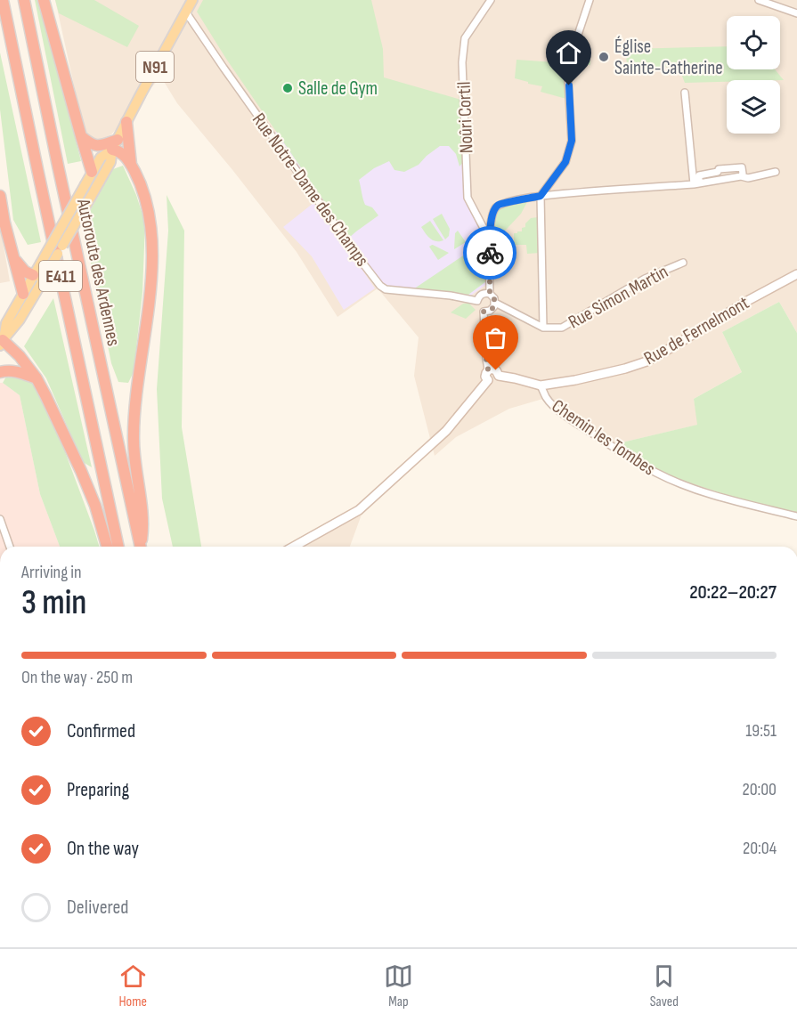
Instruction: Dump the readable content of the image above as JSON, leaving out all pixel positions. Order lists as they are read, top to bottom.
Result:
{
  "streets": {
    "highway": ["Autoroute des Ardennes", "E411"],
    "main road": ["N91"],
    "street": [
      "Noûri Cortil",
      "Rue Notre-Dame des Champs",
      "Rue Simon Martin",
      "Rue de Fernelmont",
      "Chemin les Tombes"
    ]
  },
  "crossings": [
    ["N91", "Rue Notre-Dame des Champs"],
    ["Rue Notre-Dame des Champs", "Rue Simon Martin"],
    ["Rue de Fernelmont", "Chemin les Tombes"]
  ],
  "places": ["Église Sainte-Catherine", "Salle de Gym"],
  "page": {
    "heading": ["3 min", "Arriving in", "20:22–20:27"],
    "bar": "On the way · 250 m",
    "list": [
      ["Confirmed", "19:51"],
      ["Preparing", "20:00"],
      ["On the way", "20:04"],
      "Delivered"
    ],
    "tabs": ["Home", "Map", "Saved"]
  }
}
